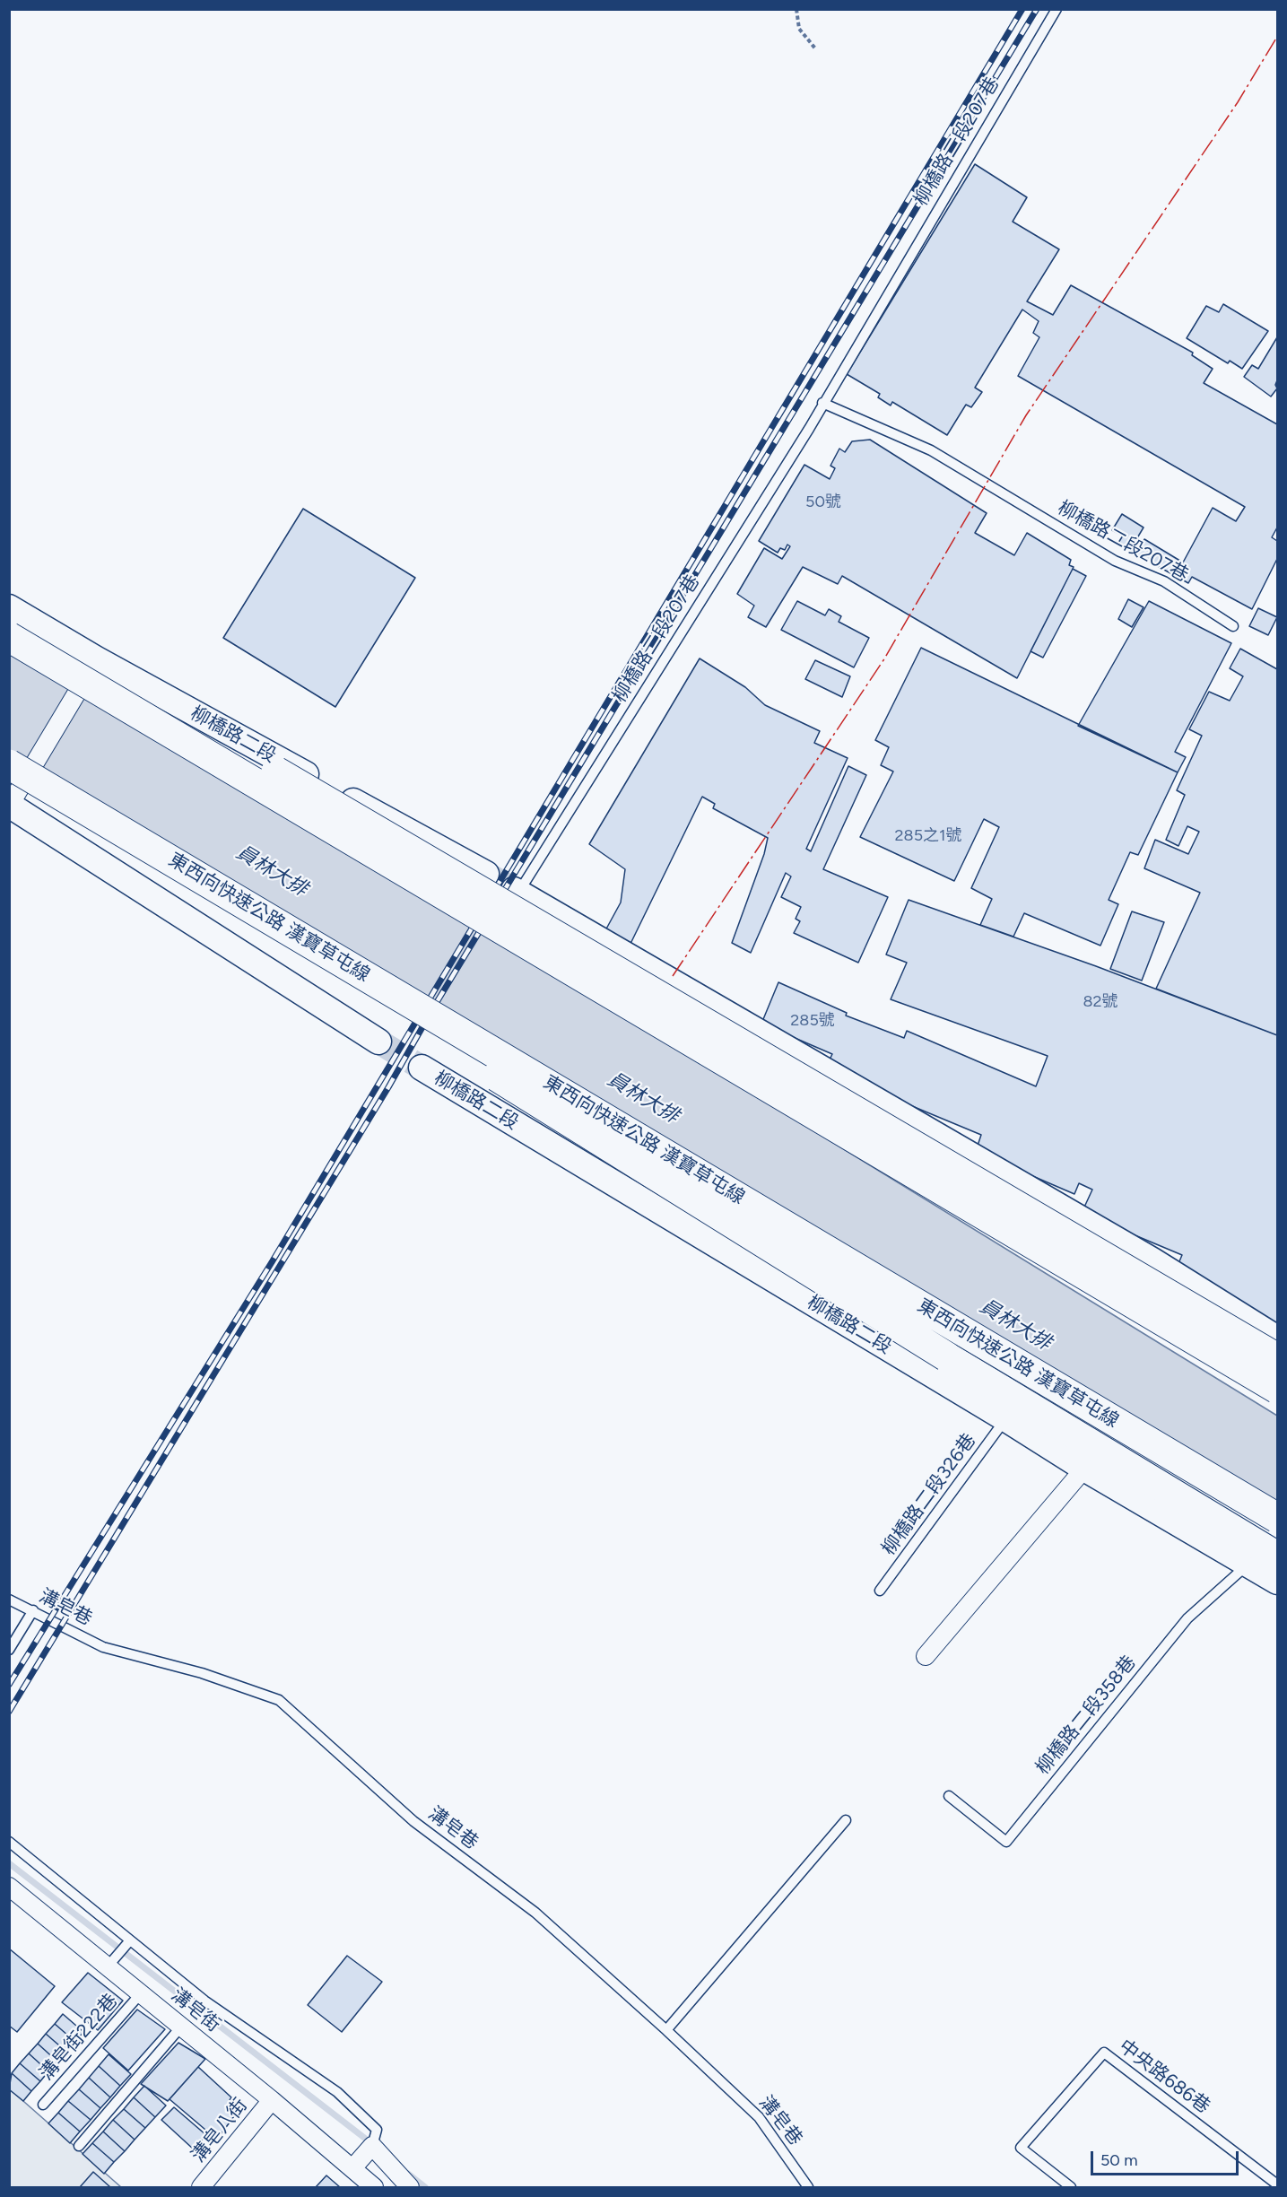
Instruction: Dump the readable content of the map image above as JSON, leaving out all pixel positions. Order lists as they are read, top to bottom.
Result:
{
  "streets": {
    "highway": ["東西向快速公路 漢寶草屯線"],
    "main road": ["柳橋路二段"],
    "street": ["溝皂街", "溝皂八街"],
    "lane": [
      "柳橋路二段207巷",
      "柳橋路二段326巷",
      "溝皂巷",
      "柳橋路二段358巷",
      "溝皂街222巷",
      "中央路686巷"
    ]
  },
  "crossings": [
    ["柳橋路二段", "柳橋路二段326巷"],
    ["柳橋路二段", "柳橋路二段358巷"],
    ["溝皂街", "溝皂街222巷"],
    ["溝皂街", "溝皂八街"]
  ],
  "water": ["員林大排"],
  "house_numbers": [
    "50號",
    "285之1號",
    "82號",
    "285號"
  ],
  "scale_bar": "50 m"
}
